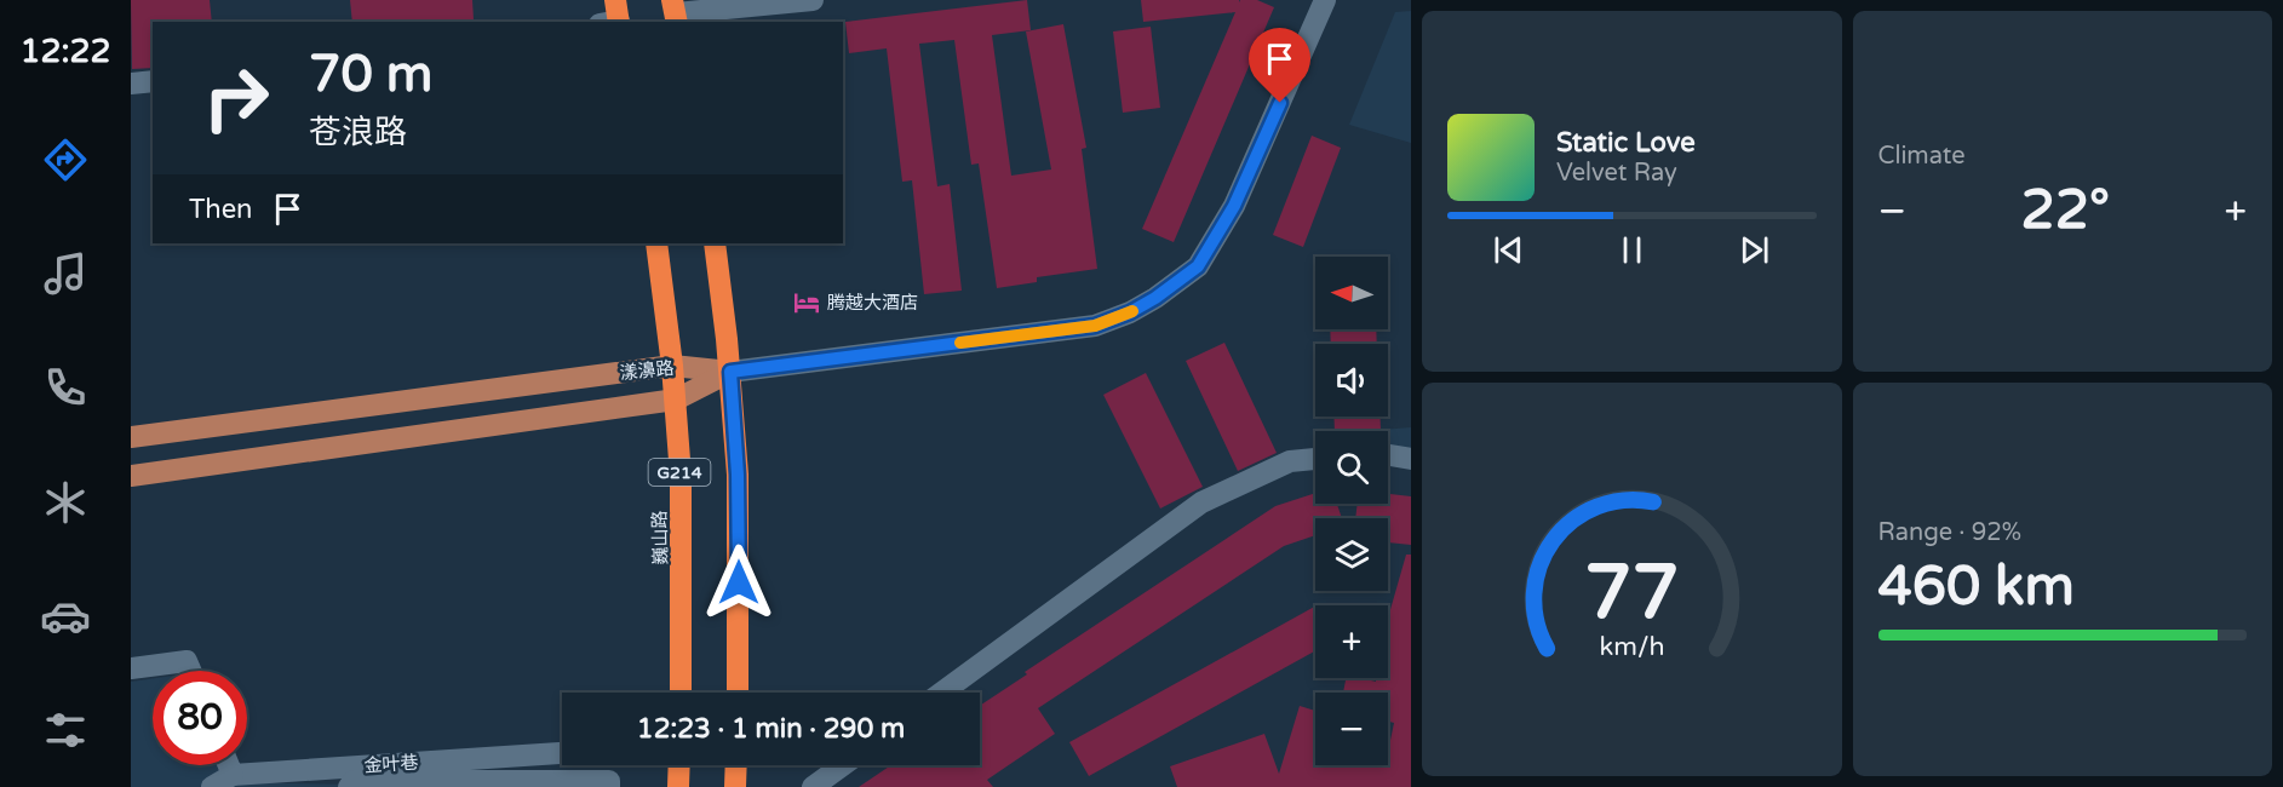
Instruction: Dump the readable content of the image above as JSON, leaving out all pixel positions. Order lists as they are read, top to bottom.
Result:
{
  "streets": {
    "highway": ["G214", "巍山路"],
    "main road": ["漾濞路"],
    "street": ["金叶巷"]
  },
  "crossings": [
    ["漾濞路", "G214"],
    ["漾濞路", "巍山路"]
  ],
  "places": {
    "hotel": ["腾越大酒店"]
  },
  "north": "left",
  "page": {
    "tabs": "12:22",
    "tile": [
      "Climate",
      ["Range · 92%", "460 km"]
    ],
    "turn": ["70 m", "苍浪路"],
    "song": ["Static Love", "Velvet Ray"],
    "then": "Then",
    "heat": ["−", "22°", "+"],
    "map_buttons": ["+", "−"],
    "limit": "80",
    "trip": "12:23 · 1 min · 290 m",
    "gauge": ["77", "km/h"]
  }
}
